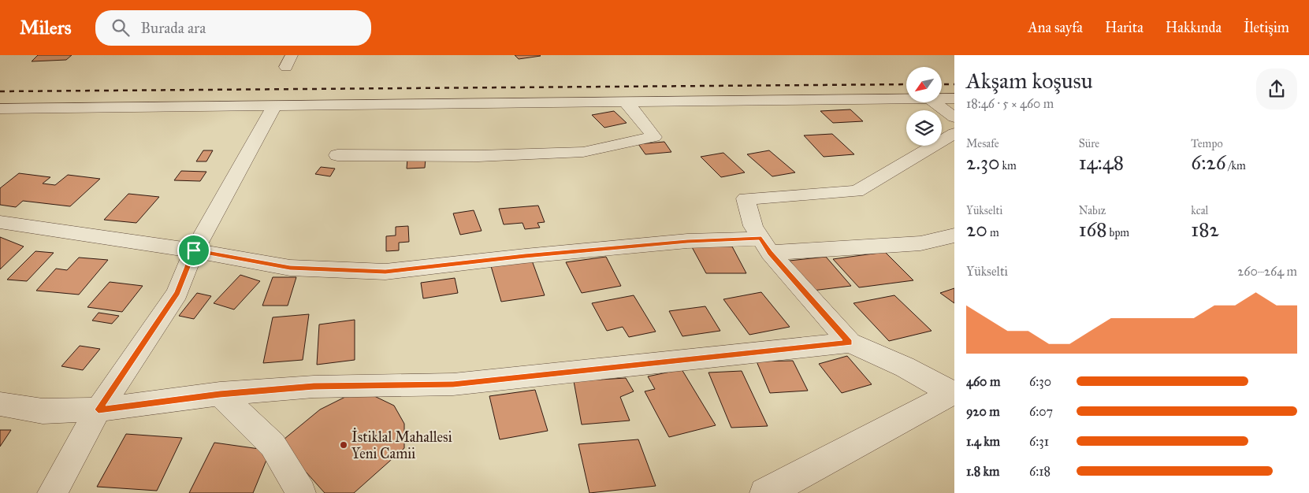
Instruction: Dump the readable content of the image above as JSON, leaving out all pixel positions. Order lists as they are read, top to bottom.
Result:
{
  "places": ["İstiklal Mahallesi Yeni Camii"],
  "north": "bottom left",
  "page": {
    "header": "Milers",
    "search": "Burada ara",
    "nav": [
      "Ana sayfa",
      "Harita",
      "Hakkında",
      "İletişim"
    ],
    "heading": ["Akşam koşusu", "18:46 · 5 × 460 m"],
    "stats": [
      ["Mesafe", "2.30 km"],
      ["Süre", "14:48"],
      ["Tempo", "6:26 /km"],
      ["Yükselti", "20 m"],
      ["Nabız", "168 bpm"],
      ["kcal", "182"]
    ],
    "chart": ["Yükselti", "260–264 m"],
    "list": [
      {
        "name": "460 m",
        "note": "6:30"
      },
      {
        "name": "920 m",
        "note": "6:07"
      },
      {
        "name": "1.4 km",
        "note": "6:31"
      },
      {
        "name": "1.8 km",
        "note": "6:18"
      }
    ]
  }
}
